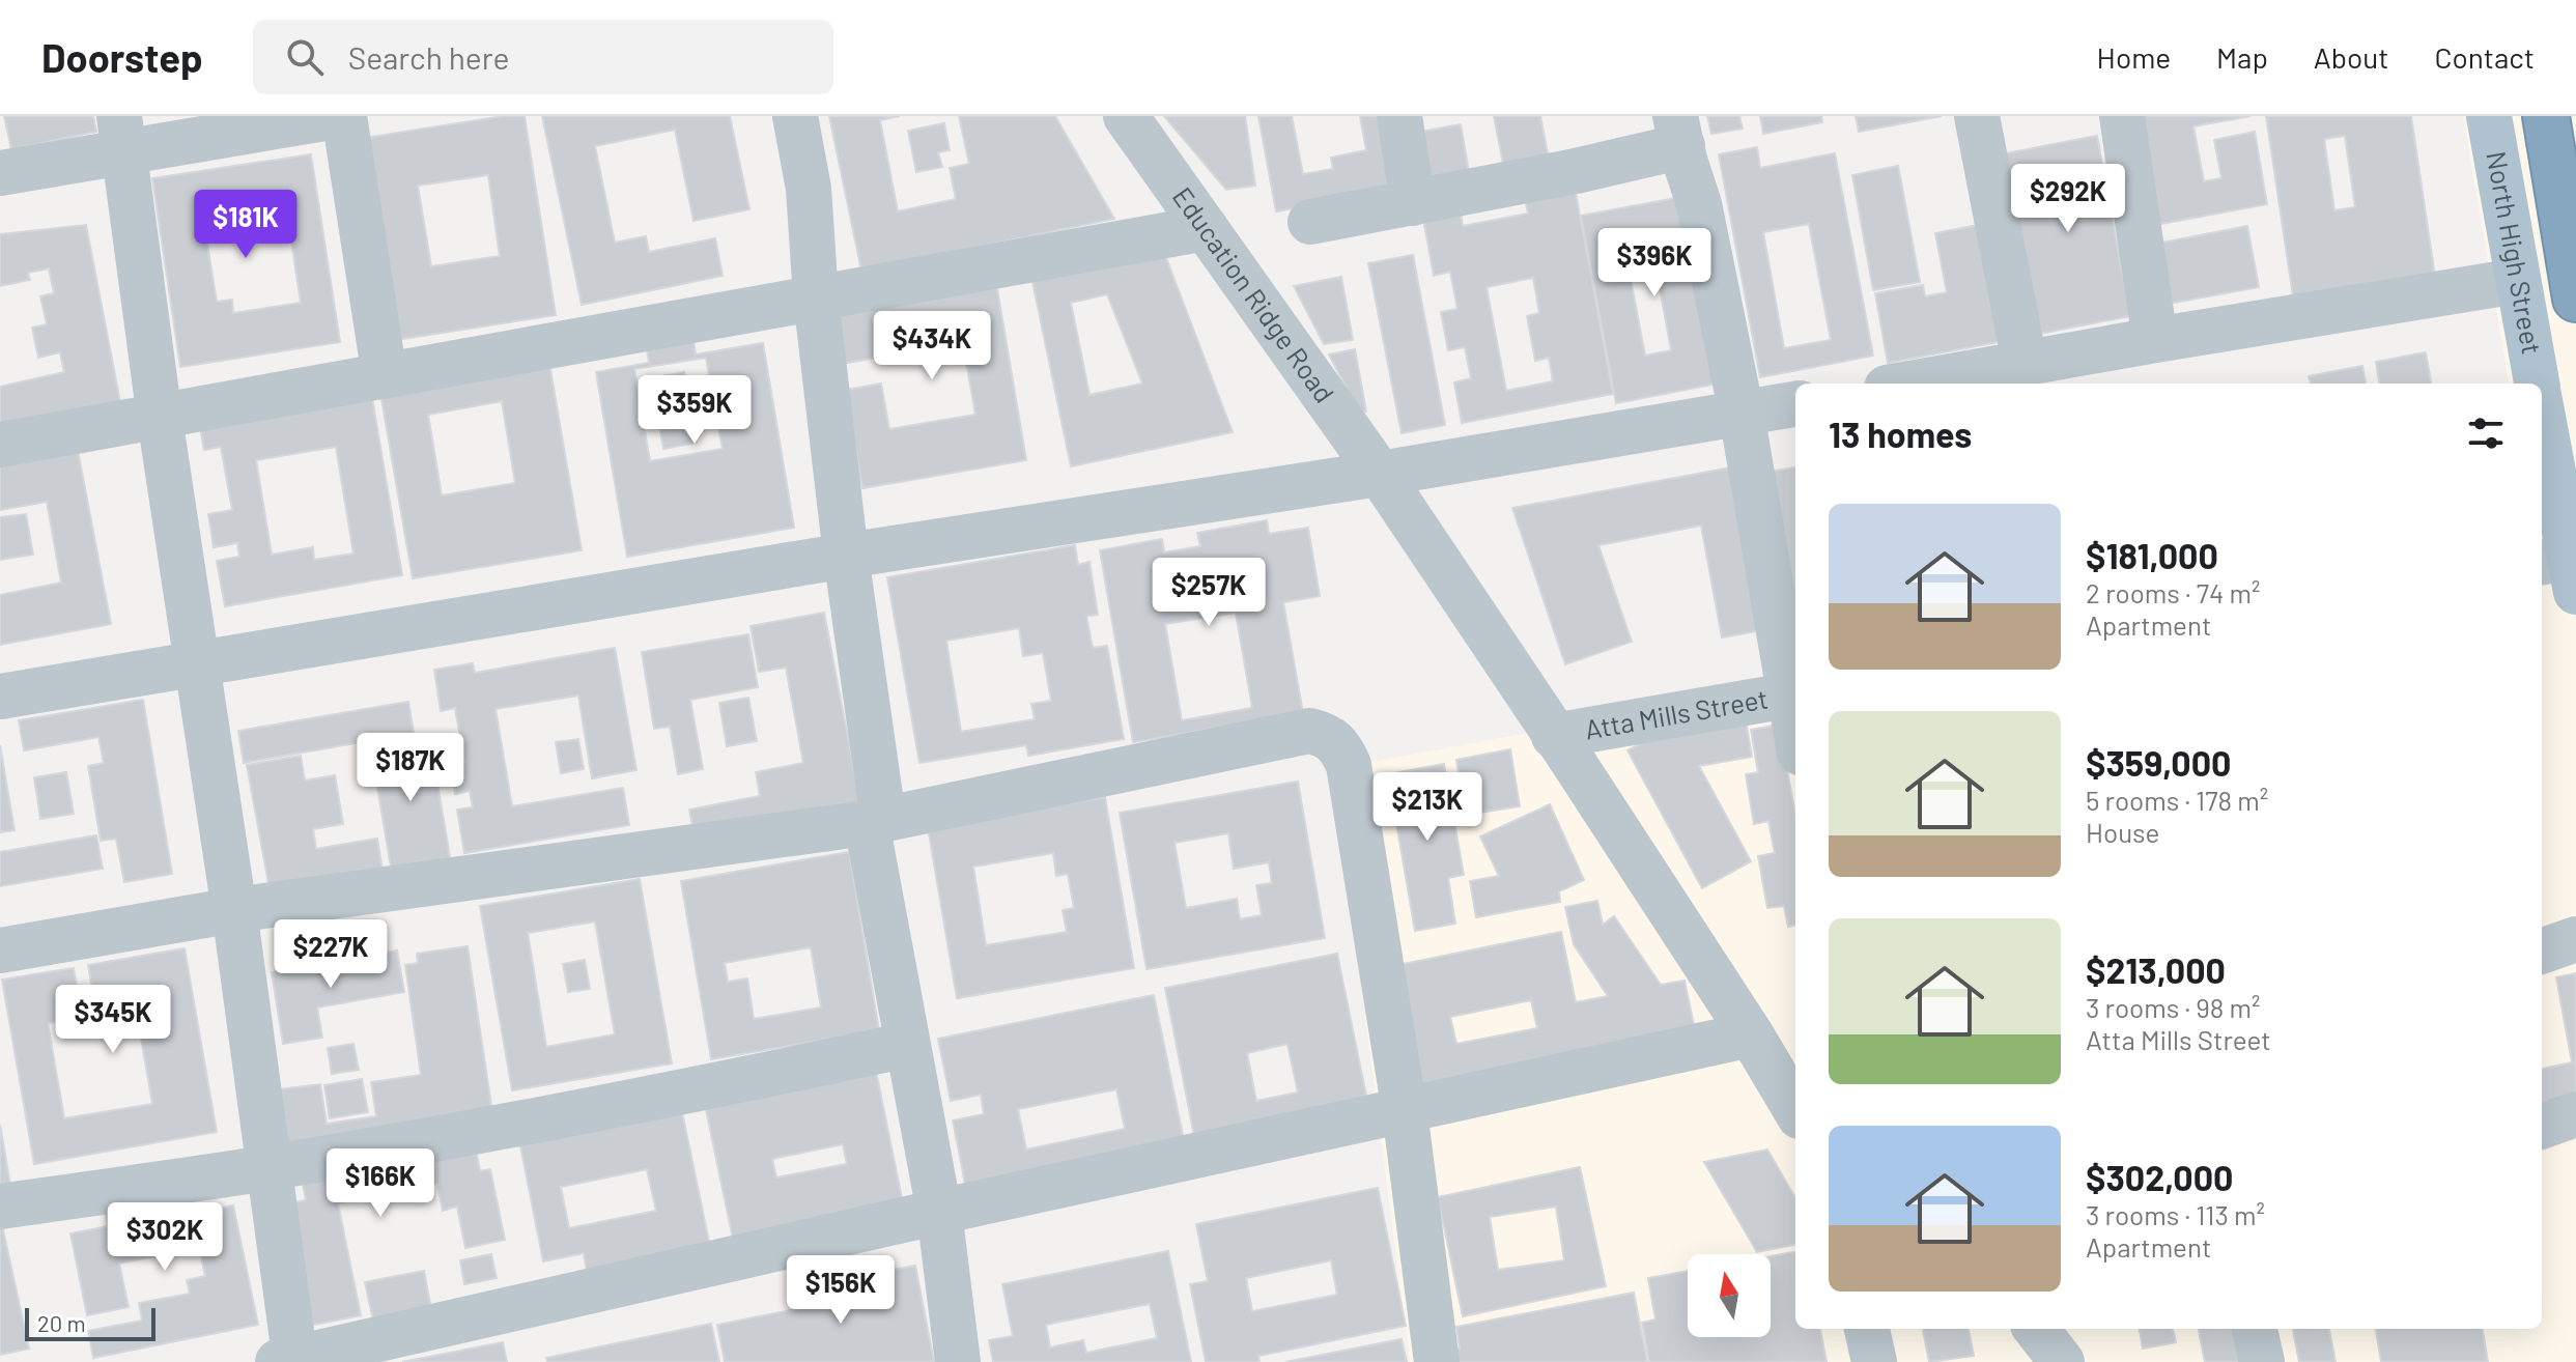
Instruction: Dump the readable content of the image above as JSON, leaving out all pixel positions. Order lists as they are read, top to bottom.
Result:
{
  "streets": {
    "main road": ["North High Street"],
    "street": ["Education Ridge Road", "Atta Mills Street"]
  },
  "crossings": [
    ["Education Ridge Road", "Atta Mills Street"]
  ],
  "scale_bar": "20 m",
  "north": "top",
  "page": {
    "header": "Doorstep",
    "search": "Search here",
    "nav": [
      "Home",
      "Map",
      "About",
      "Contact"
    ],
    "price": [
      "$292K",
      "$181K",
      "$396K",
      "$434K",
      "$359K",
      "$257K",
      "$187K",
      "$213K",
      "$227K",
      "$345K",
      "$166K",
      "$302K",
      "$156K"
    ],
    "heading": "13 homes",
    "list": [
      {
        "name": "$181,000",
        "note": "2 rooms · 74 m² · Apartment"
      },
      {
        "name": "$359,000",
        "note": "5 rooms · 178 m² · House"
      },
      {
        "name": "$213,000",
        "note": "3 rooms · 98 m² · Atta Mills Street"
      },
      {
        "name": "$302,000",
        "note": "3 rooms · 113 m² · Apartment"
      }
    ],
    "scale": "20 m"
  }
}
